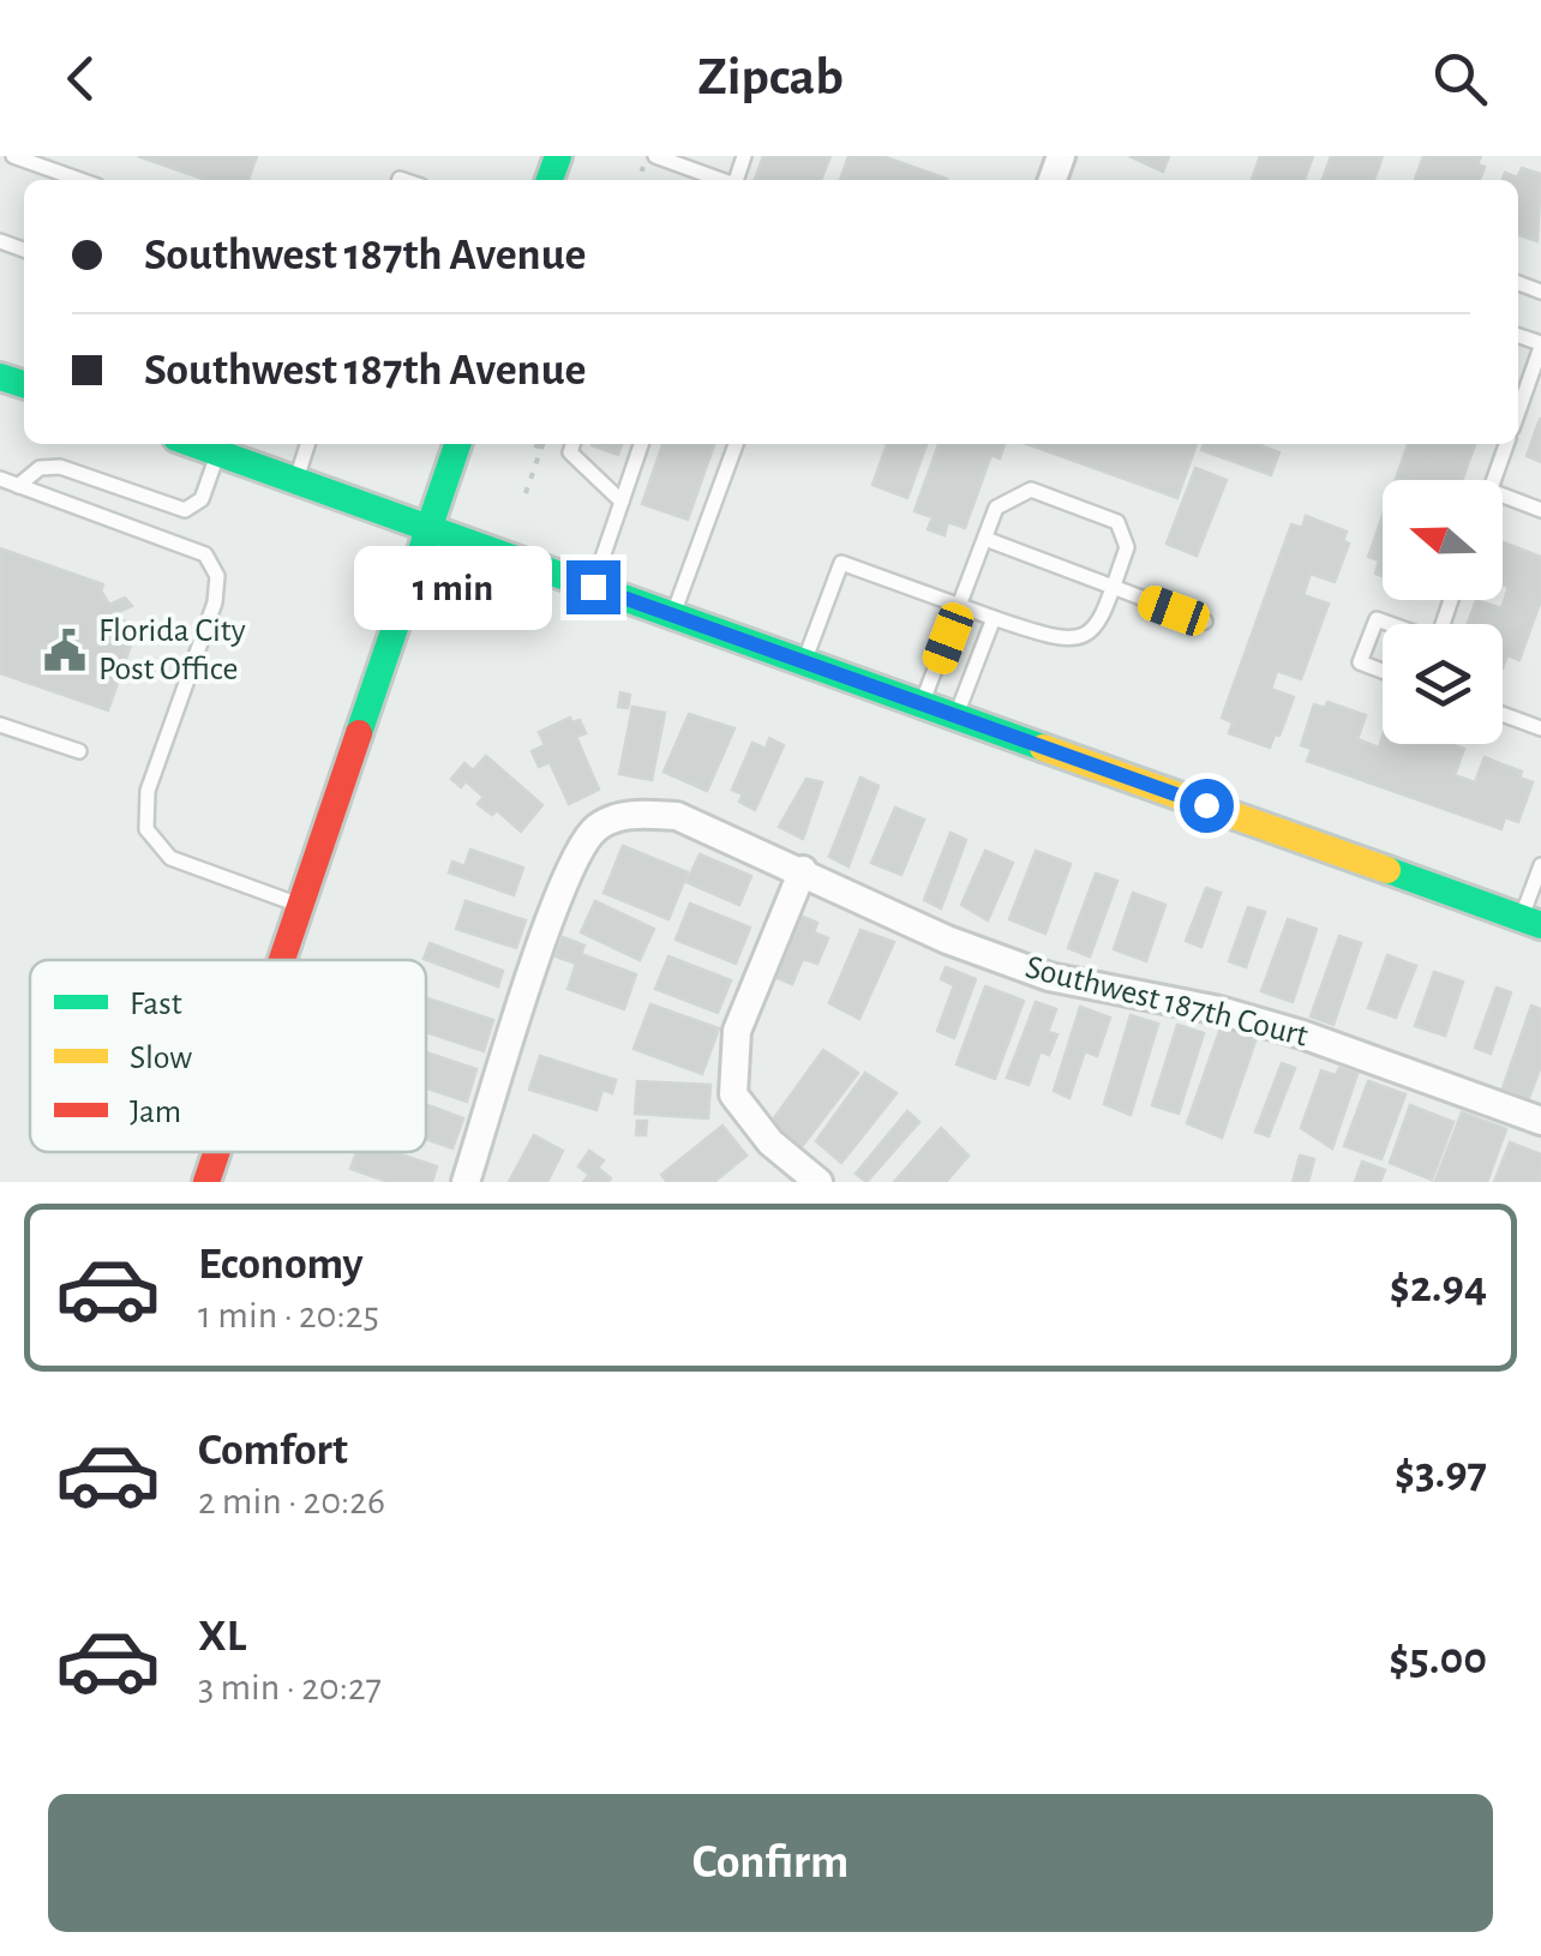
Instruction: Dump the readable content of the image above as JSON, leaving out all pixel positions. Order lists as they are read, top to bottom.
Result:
{
  "streets": {
    "street": ["Southwest 187th Court"]
  },
  "places": {
    "public building": ["Florida City Post Office"]
  },
  "legend": ["Fast", "Slow", "Jam"],
  "north": "left",
  "page": {
    "header": "Zipcab",
    "banner": ["Southwest 187th Avenue", "Southwest 187th Avenue"],
    "bubble": "1 min",
    "list": [
      {
        "name": "Economy",
        "note": "1 min · 20:25",
        "value": "$2.94"
      },
      {
        "name": "Comfort",
        "note": "2 min · 20:26",
        "value": "$3.97"
      },
      {
        "name": "XL",
        "note": "3 min · 20:27",
        "value": "$5.00"
      }
    ],
    "buttons": "Confirm"
  }
}
